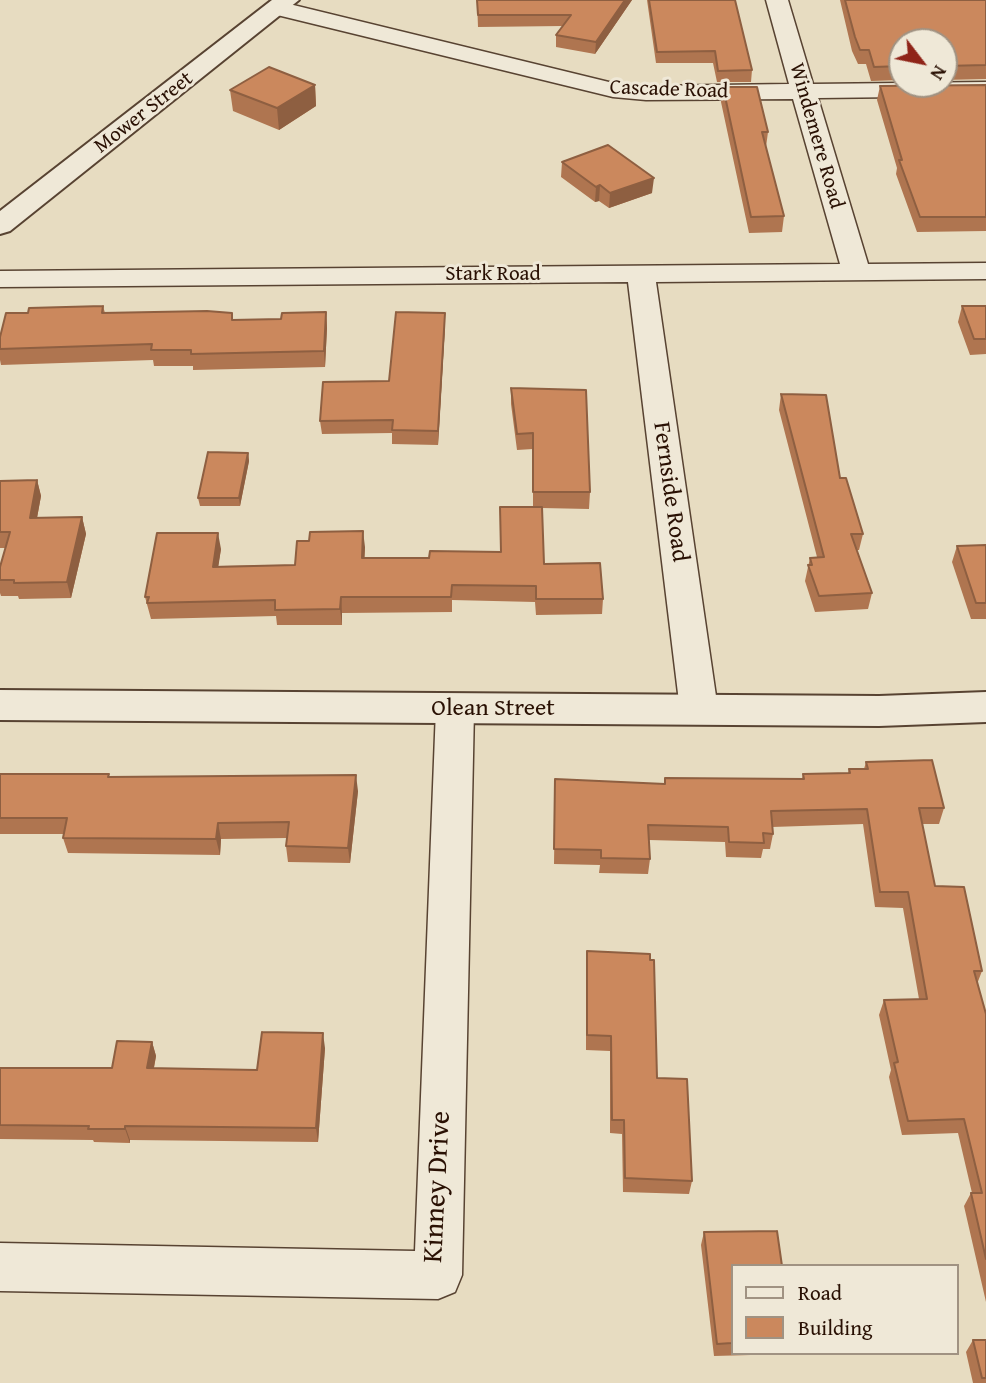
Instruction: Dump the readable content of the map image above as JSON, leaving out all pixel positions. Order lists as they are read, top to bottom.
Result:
{
  "streets": {
    "street": [
      "Cascade Road",
      "Mower Street",
      "Windemere Road",
      "Stark Road",
      "Fernside Road",
      "Olean Street",
      "Kinney Drive"
    ]
  },
  "crossings": [
    ["Cascade Road", "Mower Street"],
    ["Cascade Road", "Windemere Road"],
    ["Windemere Road", "Stark Road"],
    ["Stark Road", "Fernside Road"],
    ["Fernside Road", "Olean Street"],
    ["Olean Street", "Kinney Drive"]
  ],
  "legend": ["Road", "Building"],
  "north": "bottom right"
}
